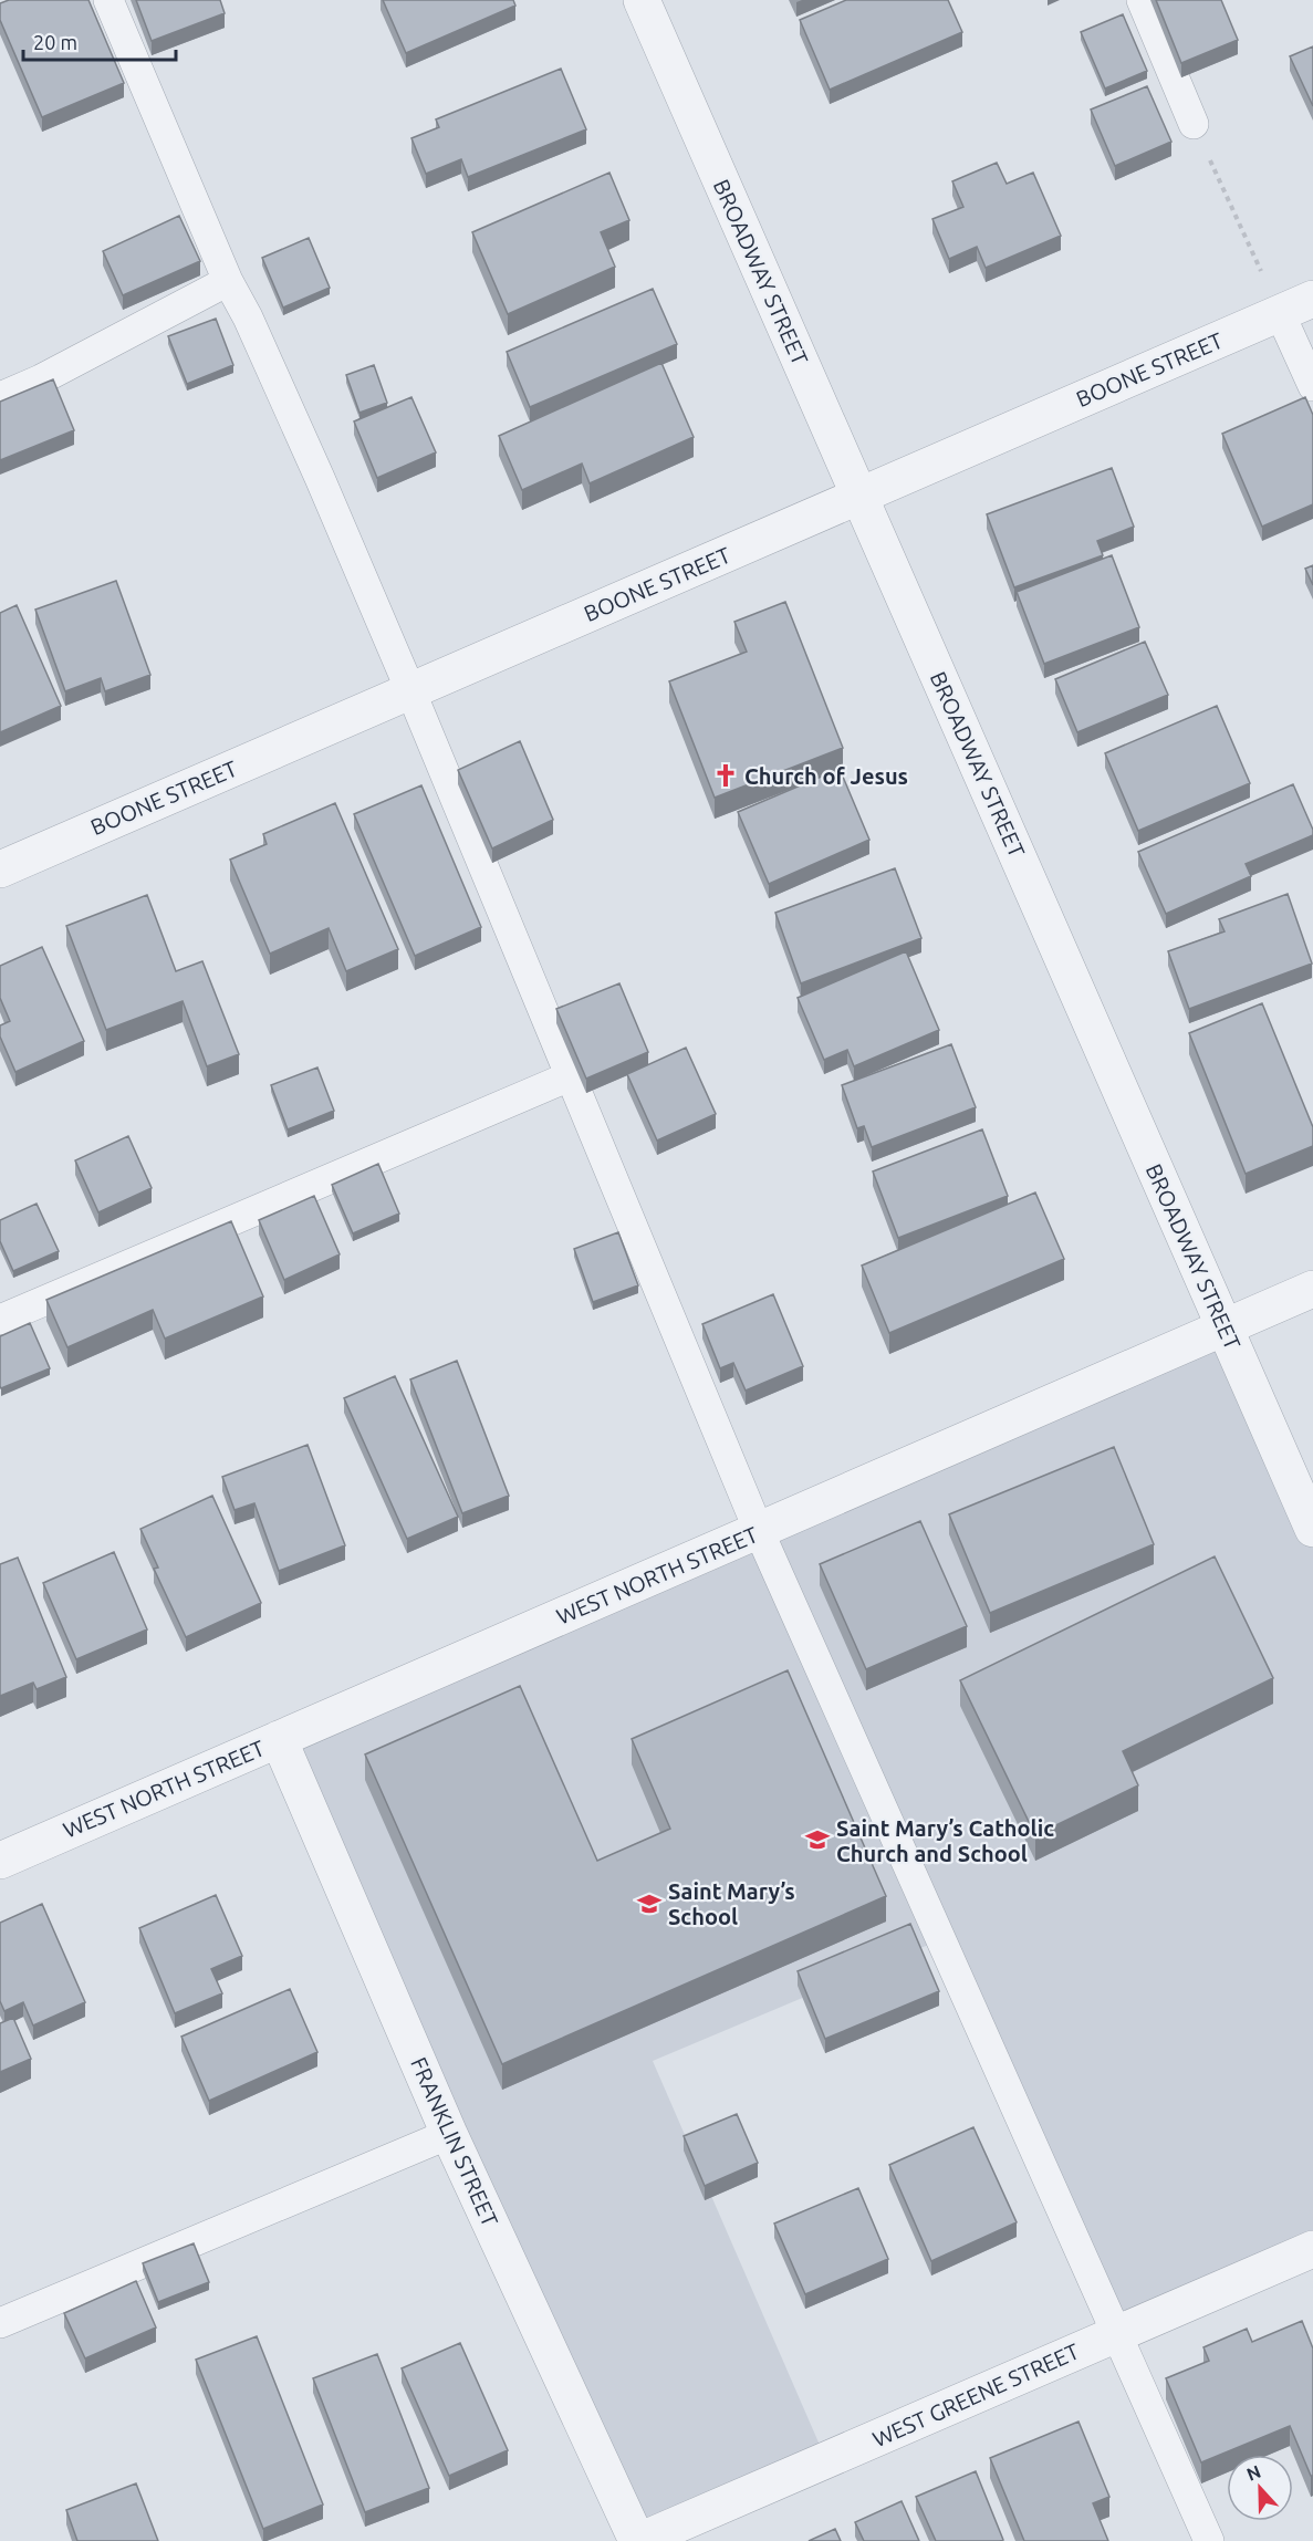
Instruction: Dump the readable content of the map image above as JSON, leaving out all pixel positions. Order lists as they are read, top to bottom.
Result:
{
  "streets": {
    "street": [
      "BROADWAY STREET",
      "BOONE STREET",
      "WEST NORTH STREET",
      "FRANKLIN STREET",
      "WEST GREENE STREET"
    ]
  },
  "crossings": [
    ["BROADWAY STREET", "BOONE STREET"],
    ["BROADWAY STREET", "WEST NORTH STREET"],
    ["WEST NORTH STREET", "FRANKLIN STREET"],
    ["FRANKLIN STREET", "WEST GREENE STREET"]
  ],
  "places": {
    "church": ["Church of Jesus"],
    "school or university": ["Saint Mary’s Catholic Church and School", "Saint Mary’s School"]
  },
  "scale_bar": "20 m",
  "north": "top"
}
